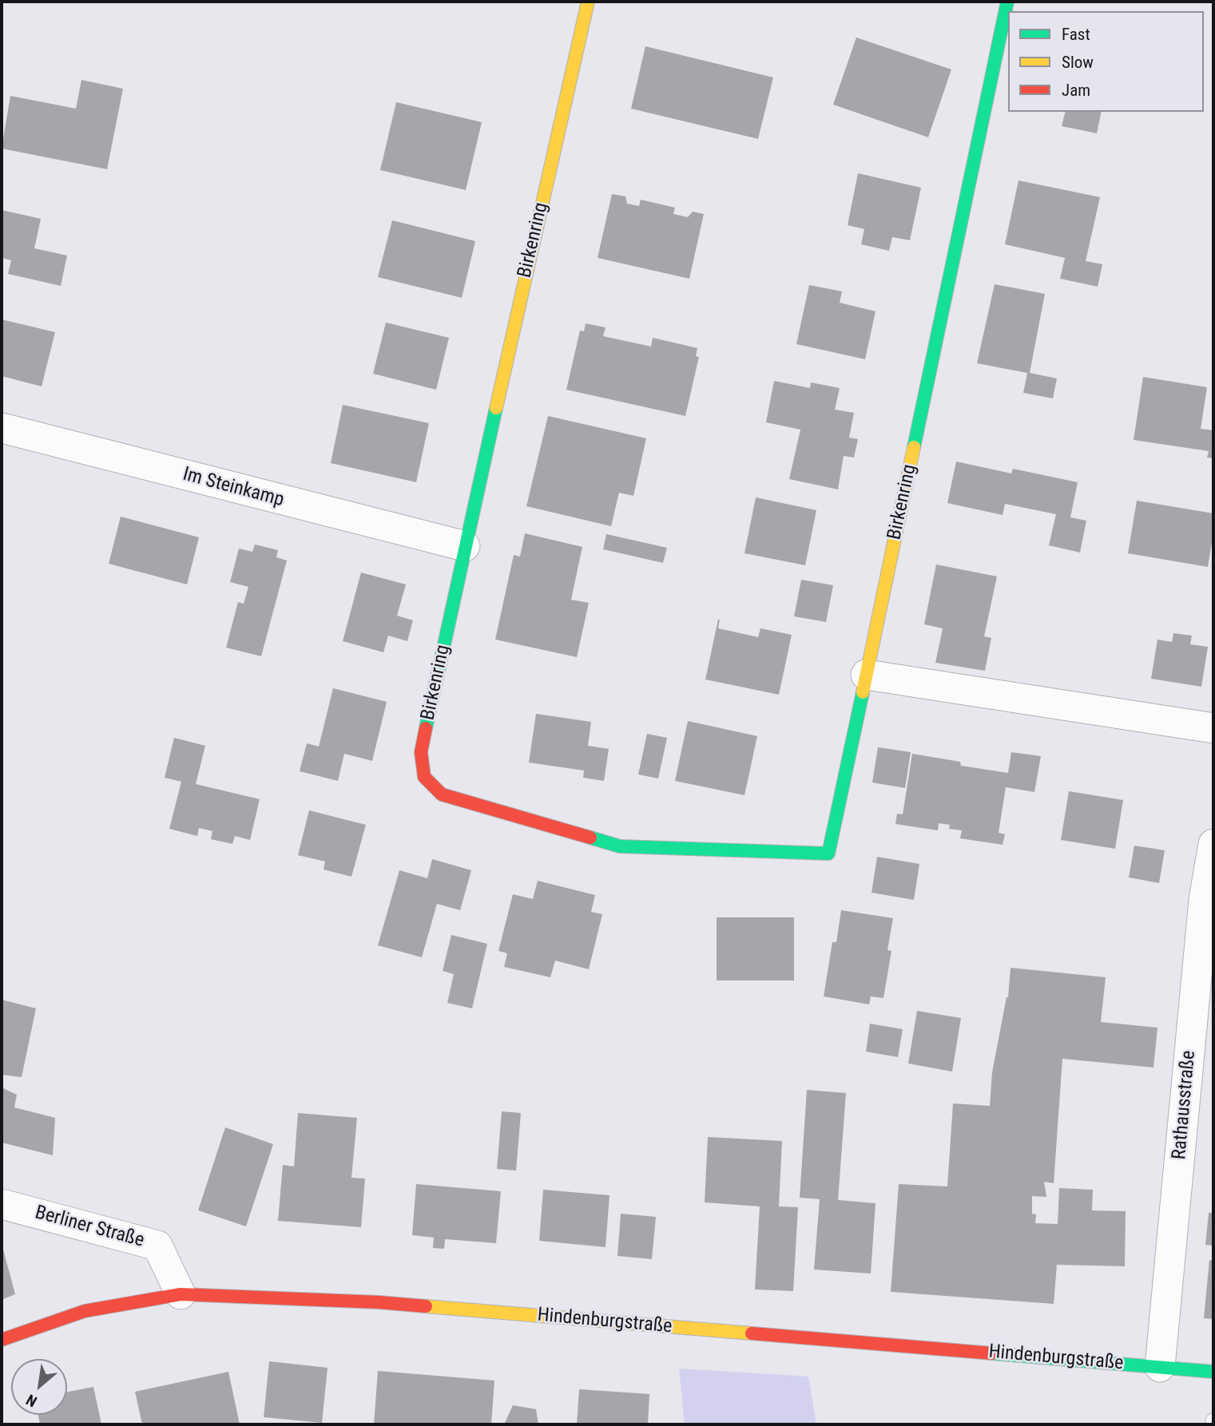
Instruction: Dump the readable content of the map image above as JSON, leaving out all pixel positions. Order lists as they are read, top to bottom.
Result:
{
  "streets": {
    "street": [
      "Birkenring",
      "Im Steinkamp",
      "Rathausstraße",
      "Berliner Straße",
      "Hindenburgstraße"
    ]
  },
  "crossings": [
    ["Birkenring", "Im Steinkamp"],
    ["Rathausstraße", "Hindenburgstraße"],
    ["Berliner Straße", "Hindenburgstraße"]
  ],
  "legend": ["Fast", "Slow", "Jam"],
  "north": "bottom left"
}
